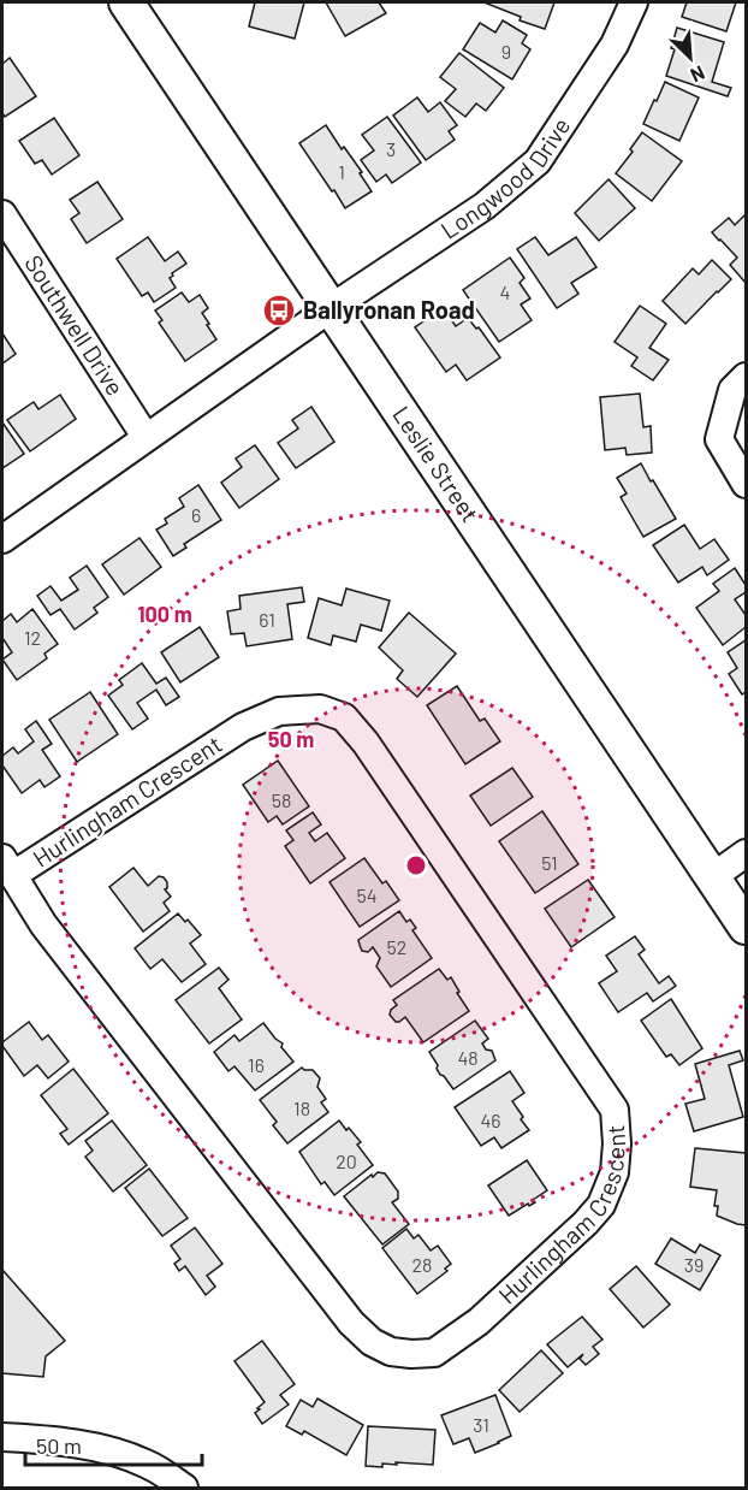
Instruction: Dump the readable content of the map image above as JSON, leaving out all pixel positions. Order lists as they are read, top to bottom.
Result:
{
  "streets": {
    "main road": ["Leslie Street"],
    "street": ["Longwood Drive", "Southwell Drive", "Hurlingham Crescent"]
  },
  "crossings": [
    ["Longwood Drive", "Leslie Street"]
  ],
  "places": {
    "bus stop": ["Ballyronan Road"]
  },
  "house_numbers": [
    "9",
    "3",
    "1",
    "4",
    "6",
    "61",
    "12",
    "58",
    "51",
    "54",
    "52",
    "48",
    "16",
    "18",
    "46",
    "20",
    "28",
    "39",
    "31"
  ],
  "scale_bar": "50 m",
  "north": "bottom right",
  "rings": ["100 m", "50 m"]
}
